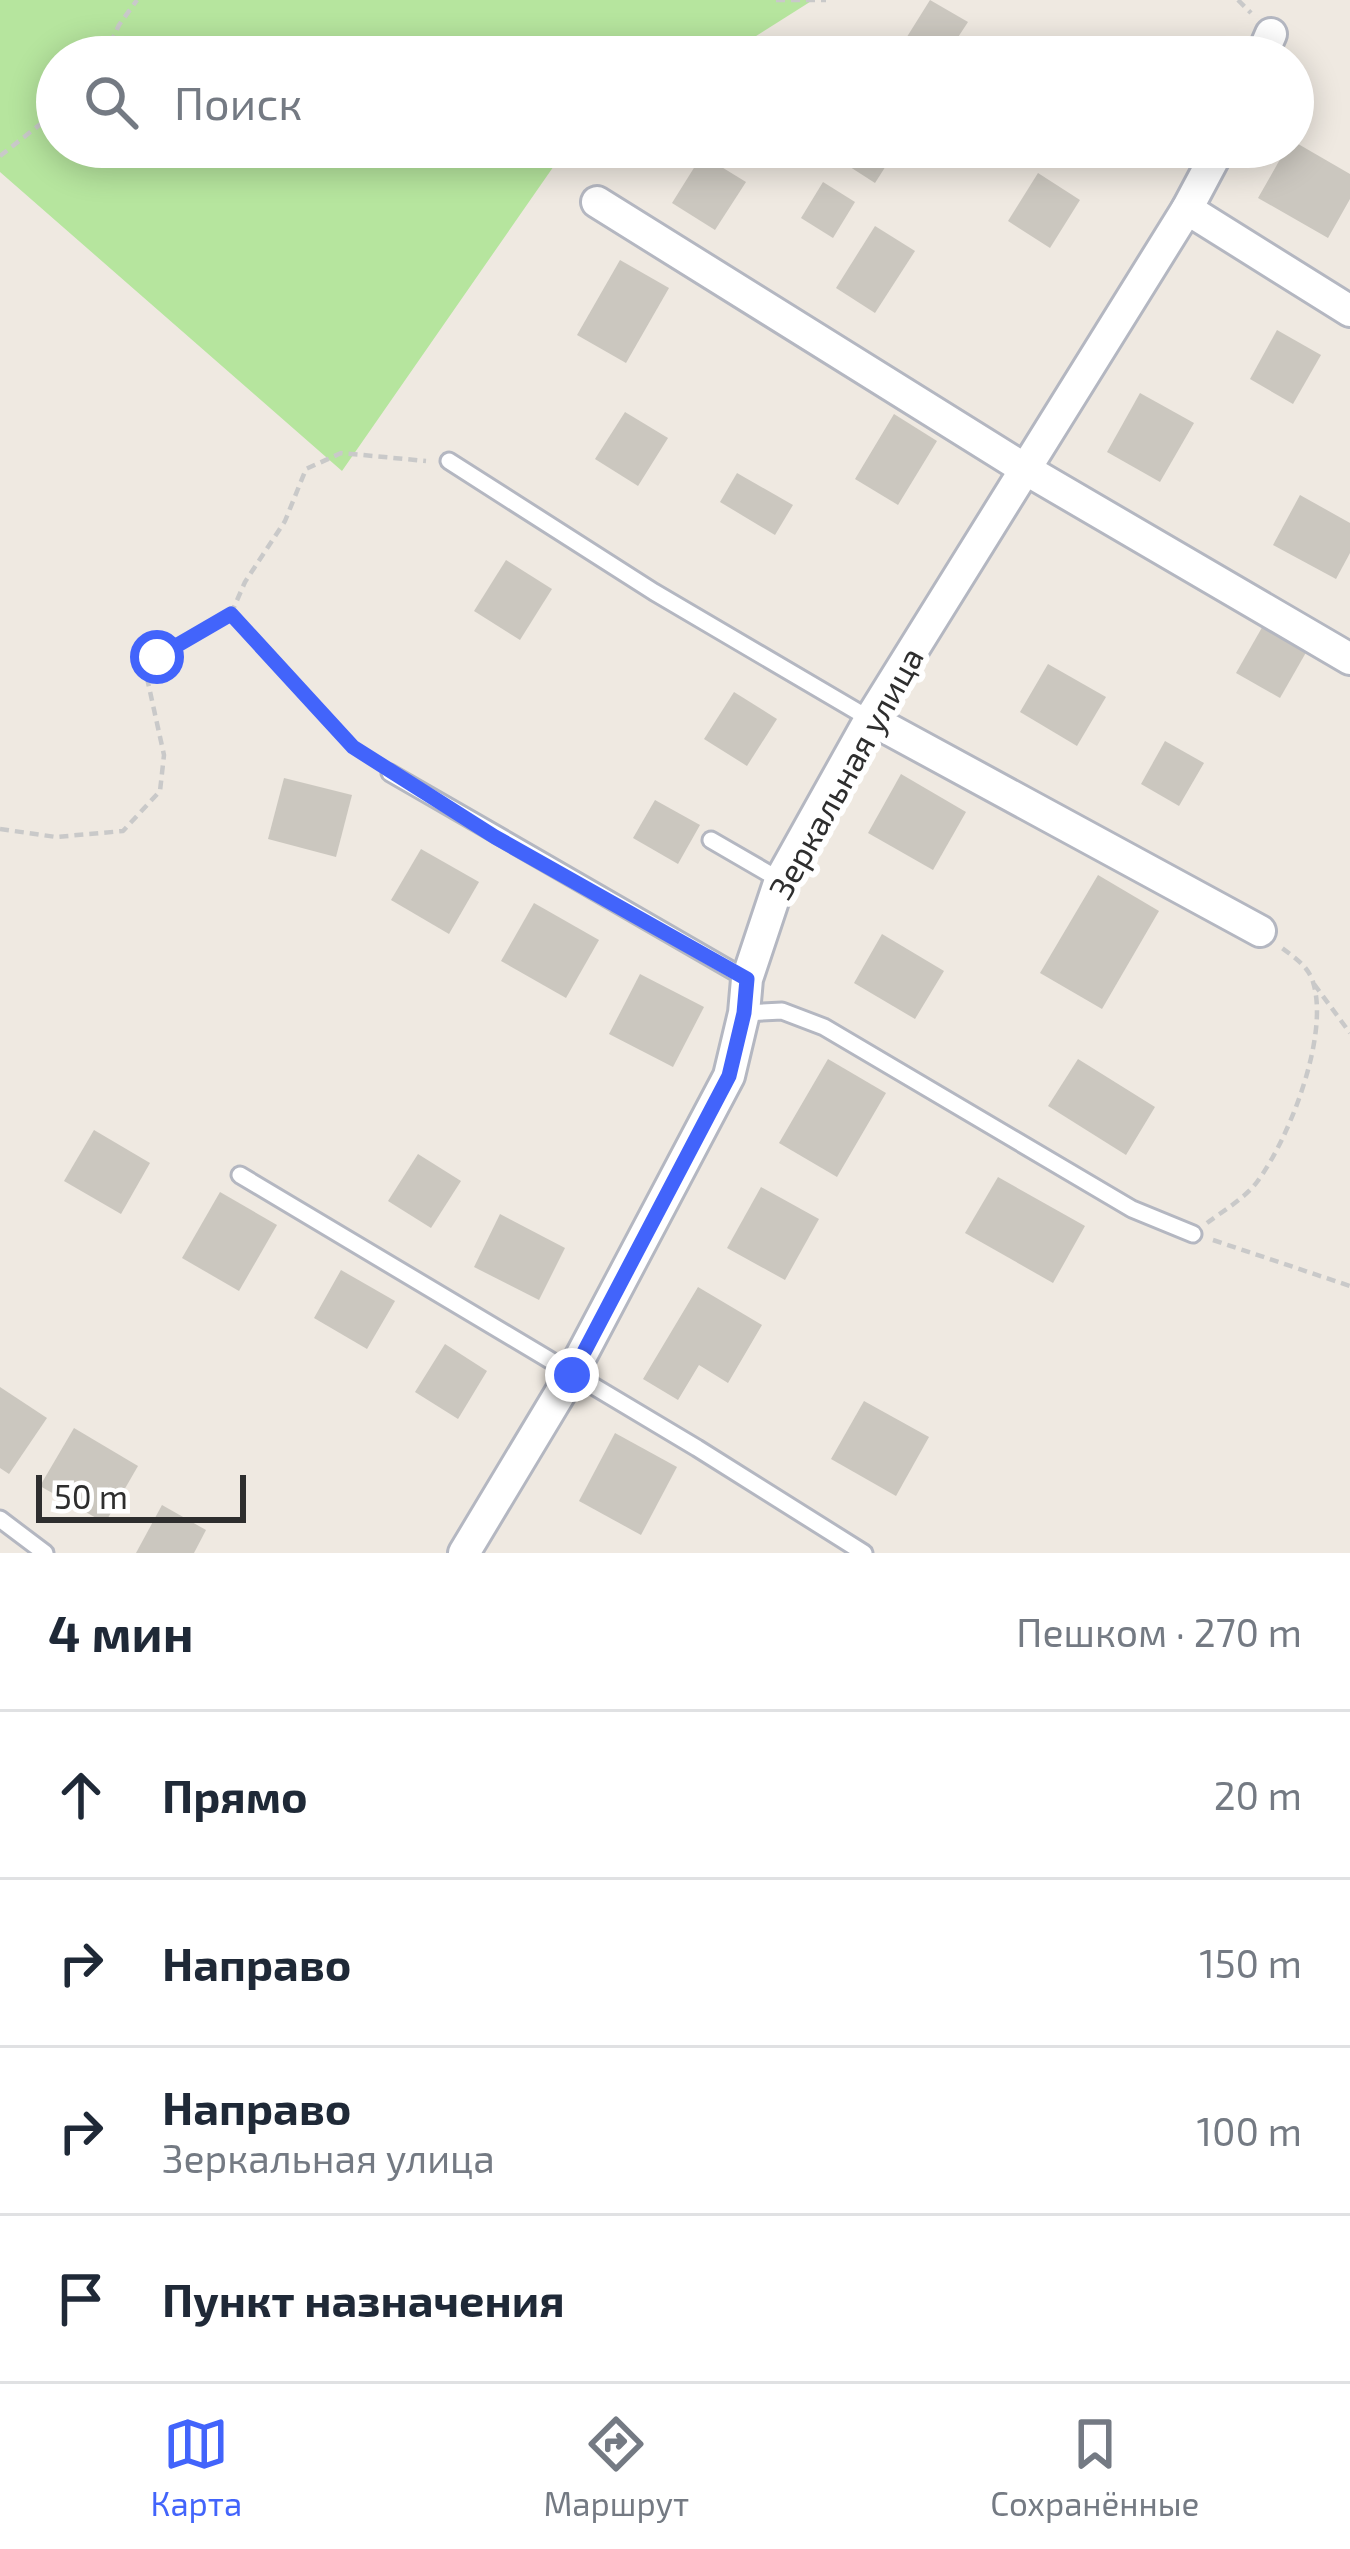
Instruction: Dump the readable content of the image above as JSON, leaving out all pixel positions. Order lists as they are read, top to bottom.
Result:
{
  "streets": {
    "street": ["Зеркальная улица"]
  },
  "scale_bar": "50 m",
  "page": {
    "search": "Поиск",
    "scale": "50 m",
    "heading": ["4 мин", "Пешком · 270 m"],
    "list": [
      ["Прямо", "20 m"],
      ["Направо", "150 m"],
      ["Направо", "Зеркальная улица", "100 m"],
      "Пункт назначения"
    ],
    "nav": ["Карта", "Маршрут", "Сохранённые"]
  }
}
